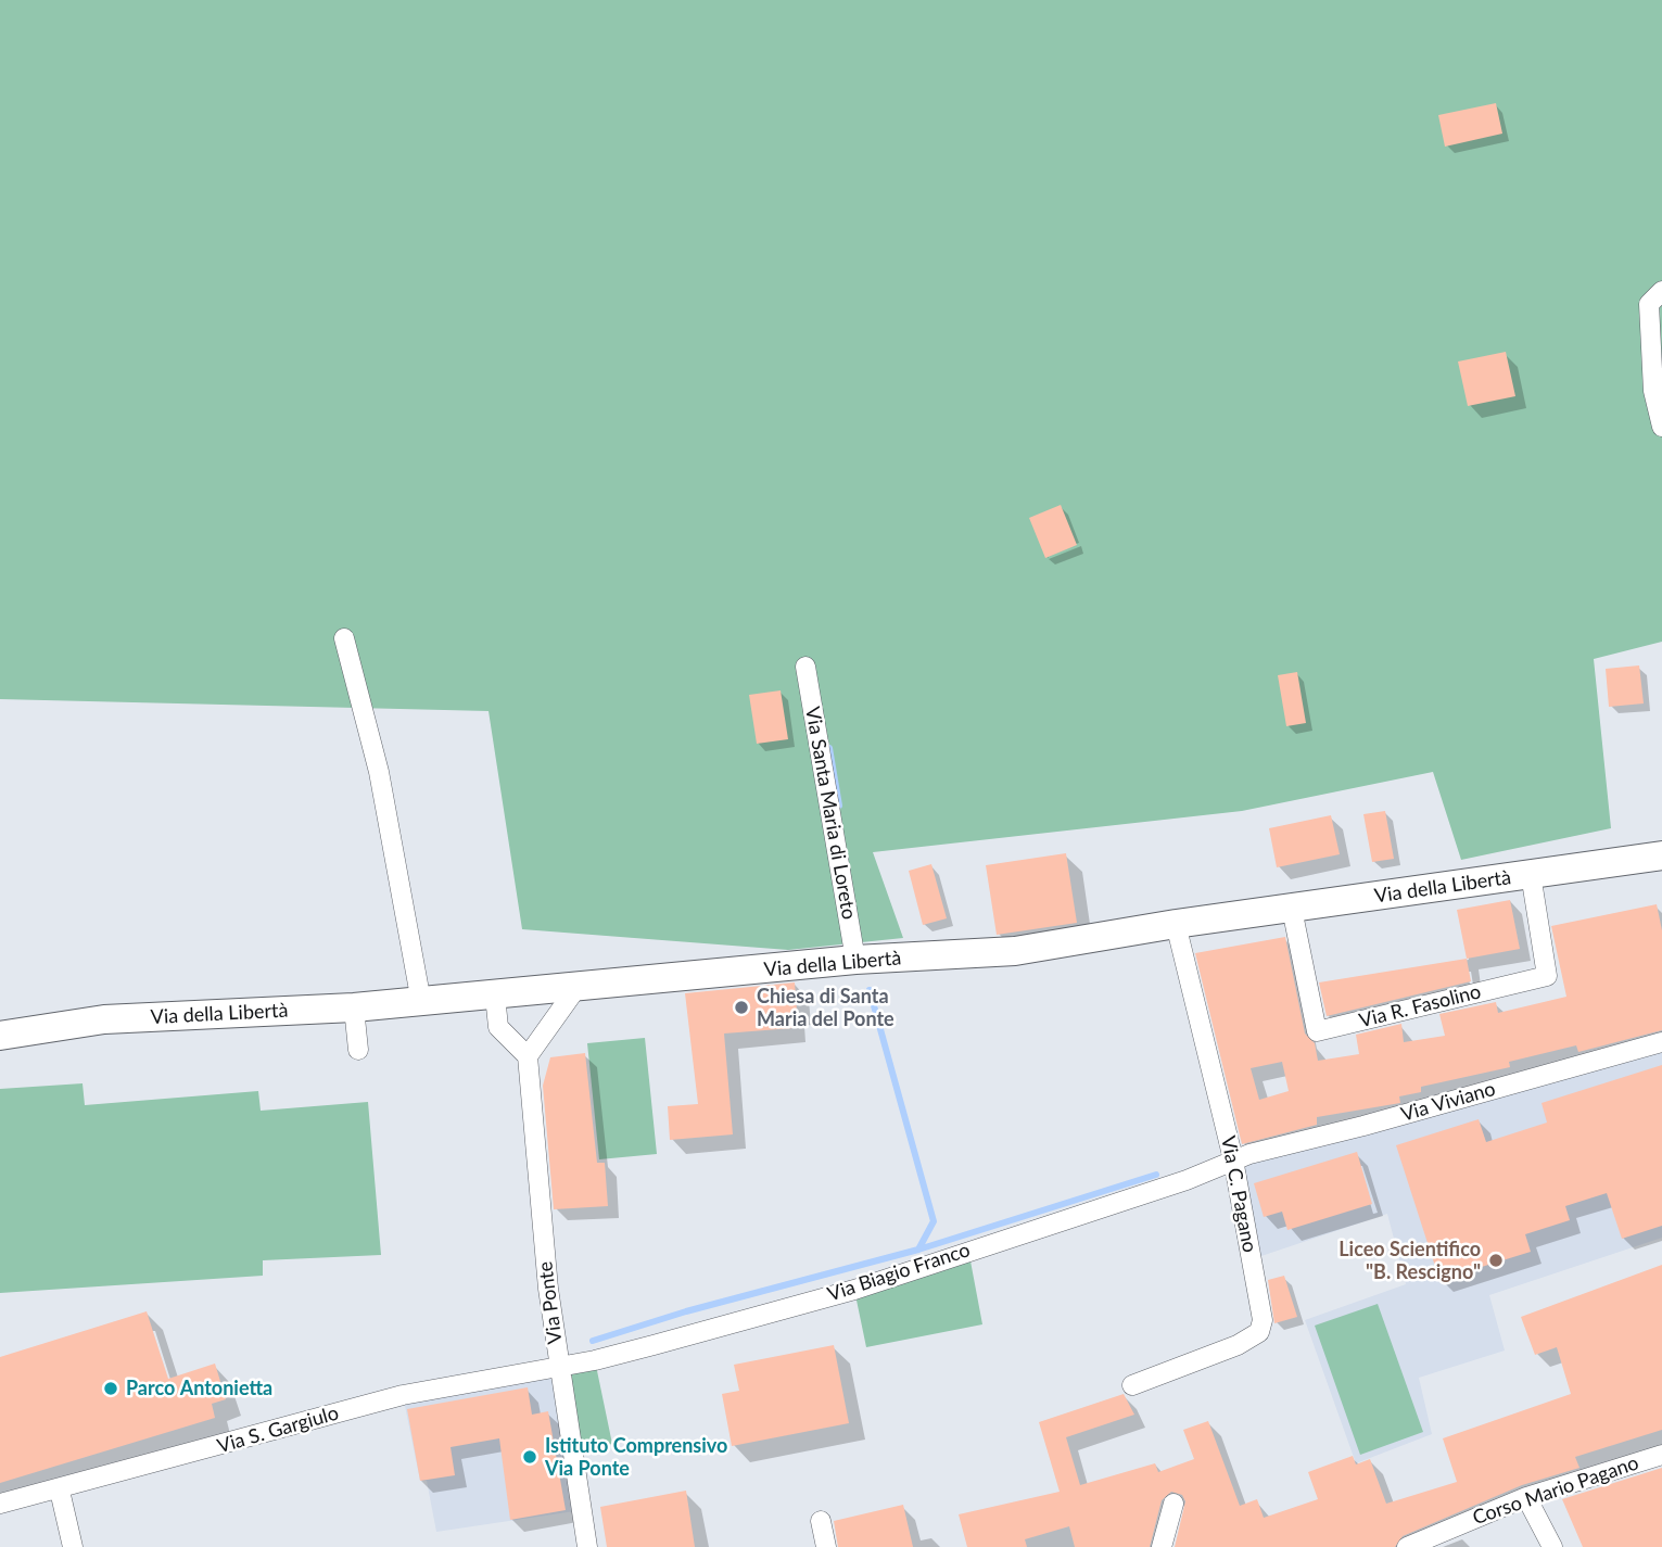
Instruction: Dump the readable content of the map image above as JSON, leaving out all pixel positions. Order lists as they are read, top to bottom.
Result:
{
  "streets": {
    "main road": ["Via della Libertà"],
    "street": [
      "Via Santa Maria di Loreto",
      "Via R. Fasolino",
      "Via Viviano",
      "Via C. Pagano",
      "Via Biagio Franco",
      "Via Ponte",
      "Via S. Gargiulo",
      "Corso Mario Pagano"
    ]
  },
  "crossings": [
    ["Via Santa Maria di Loreto", "Via della Libertà"],
    ["Via della Libertà", "Via R. Fasolino"],
    ["Via della Libertà", "Via C. Pagano"],
    ["Via Viviano", "Via C. Pagano"],
    ["Via Viviano", "Via Biagio Franco"],
    ["Via C. Pagano", "Via Biagio Franco"],
    ["Via Biagio Franco", "Via Ponte"],
    ["Via Biagio Franco", "Via S. Gargiulo"],
    ["Via Ponte", "Via S. Gargiulo"]
  ],
  "places": [
    "Chiesa di Santa Maria del Ponte",
    "Liceo Scientifico \"B. Rescigno\"",
    "Parco Antonietta",
    "Istituto Comprensivo Via Ponte"
  ]
}
